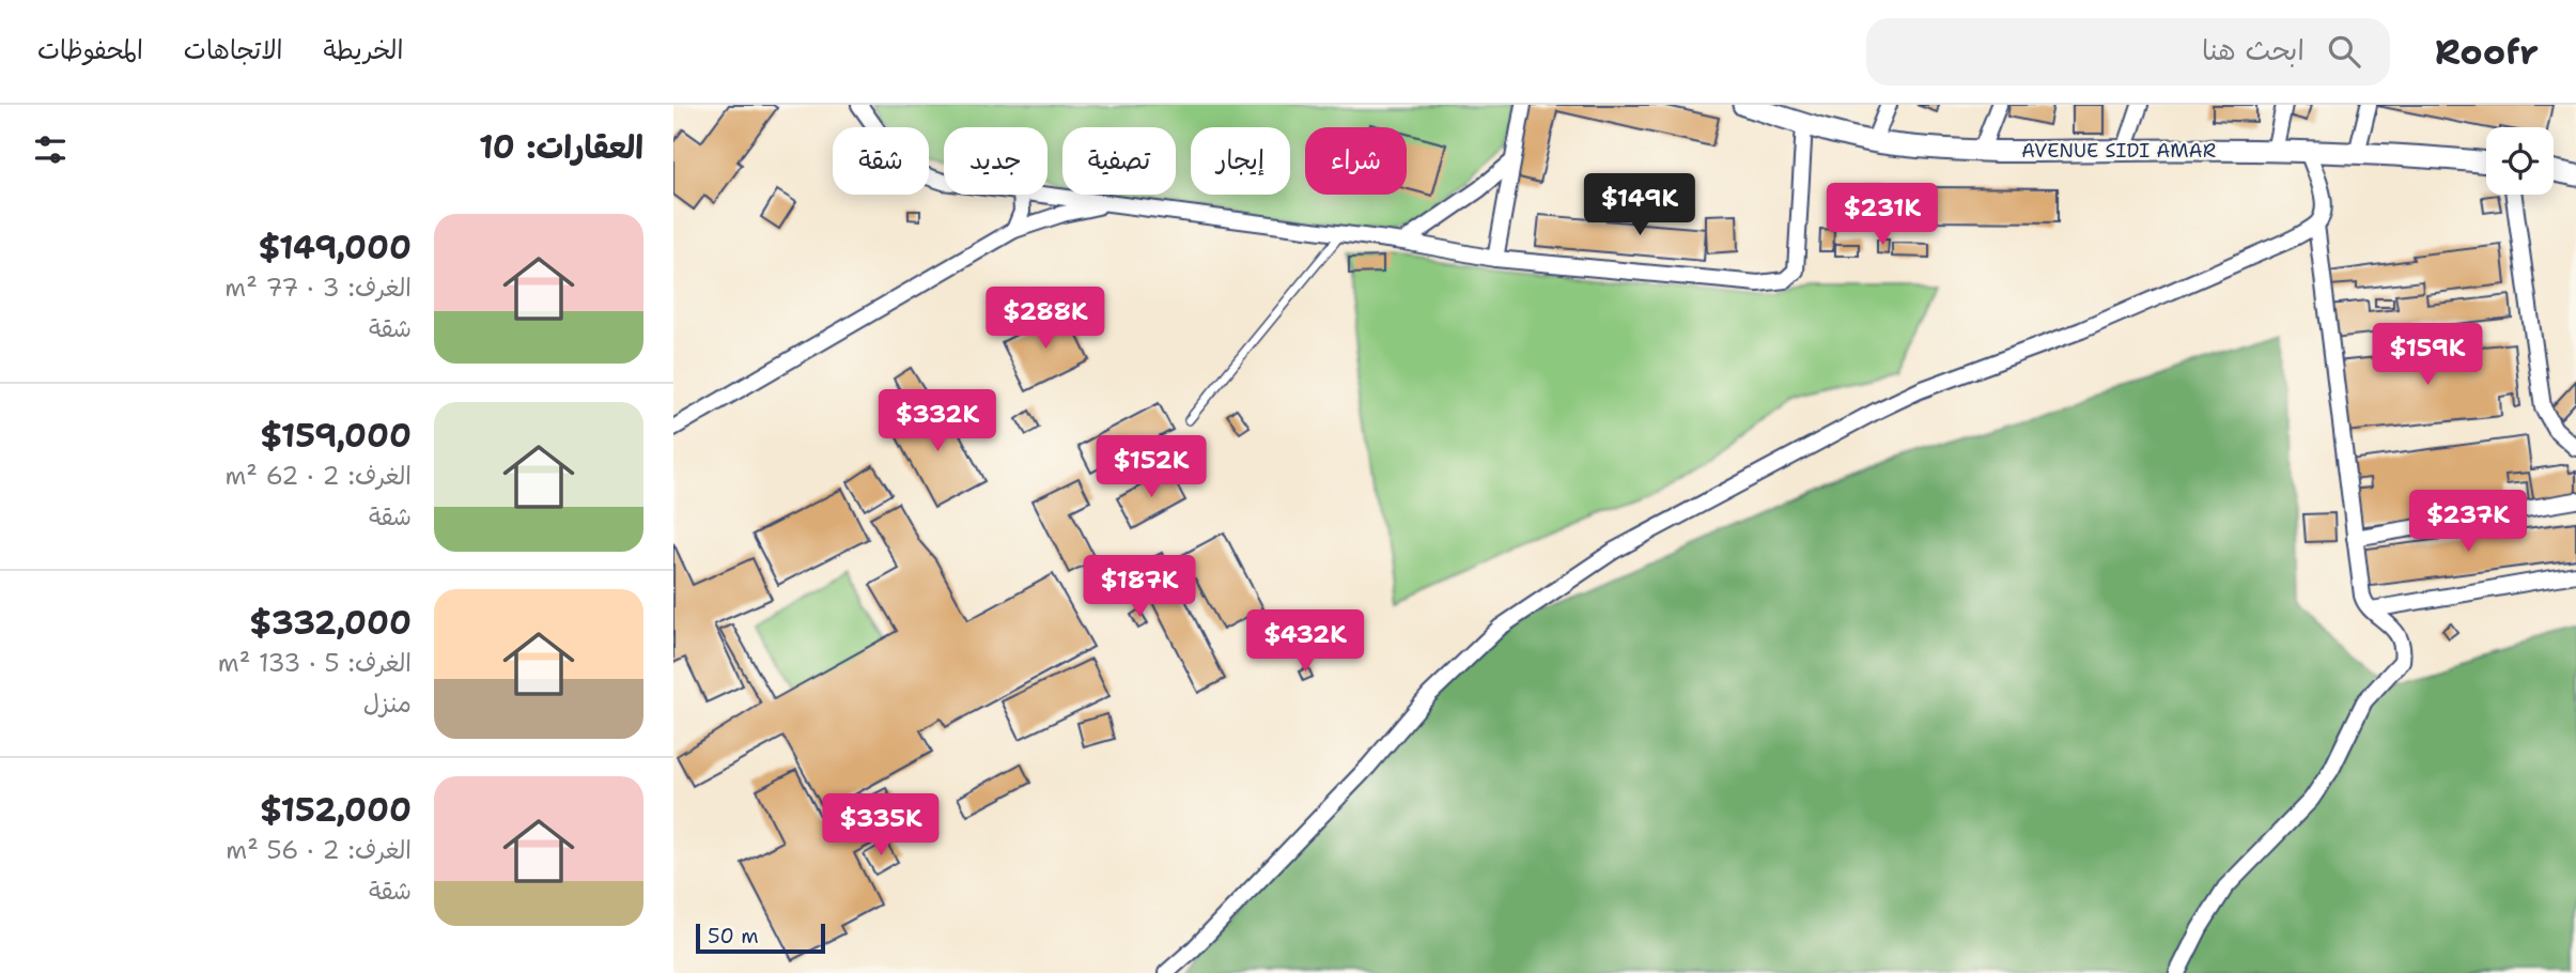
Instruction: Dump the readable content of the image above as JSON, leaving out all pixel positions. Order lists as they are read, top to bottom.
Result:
{
  "streets": {
    "street": ["AVENUE SIDI AMAR"]
  },
  "scale_bar": "50 m",
  "page": {
    "header": "Roofr",
    "search": "ابحث هنا",
    "nav": ["الخريطة", "الاتجاهات", "المحفوظات"],
    "heading": "العقارات: 10",
    "chip": [
      "شراء",
      "إيجار",
      "تصفية",
      "جديد",
      "شقة"
    ],
    "price": [
      "$149K",
      "$231K",
      "$288K",
      "$159K",
      "$332K",
      "$152K",
      "$237K",
      "$187K",
      "$432K",
      "$335K"
    ],
    "list": [
      {
        "name": "$149,000",
        "note": "الغرف: 3 · 77 m² · شقة"
      },
      {
        "name": "$159,000",
        "note": "الغرف: 2 · 62 m² · شقة"
      },
      {
        "name": "$332,000",
        "note": "الغرف: 5 · 133 m² · منزل"
      },
      {
        "name": "$152,000",
        "note": "الغرف: 2 · 56 m² · شقة"
      }
    ],
    "scale": "50 m"
  }
}
